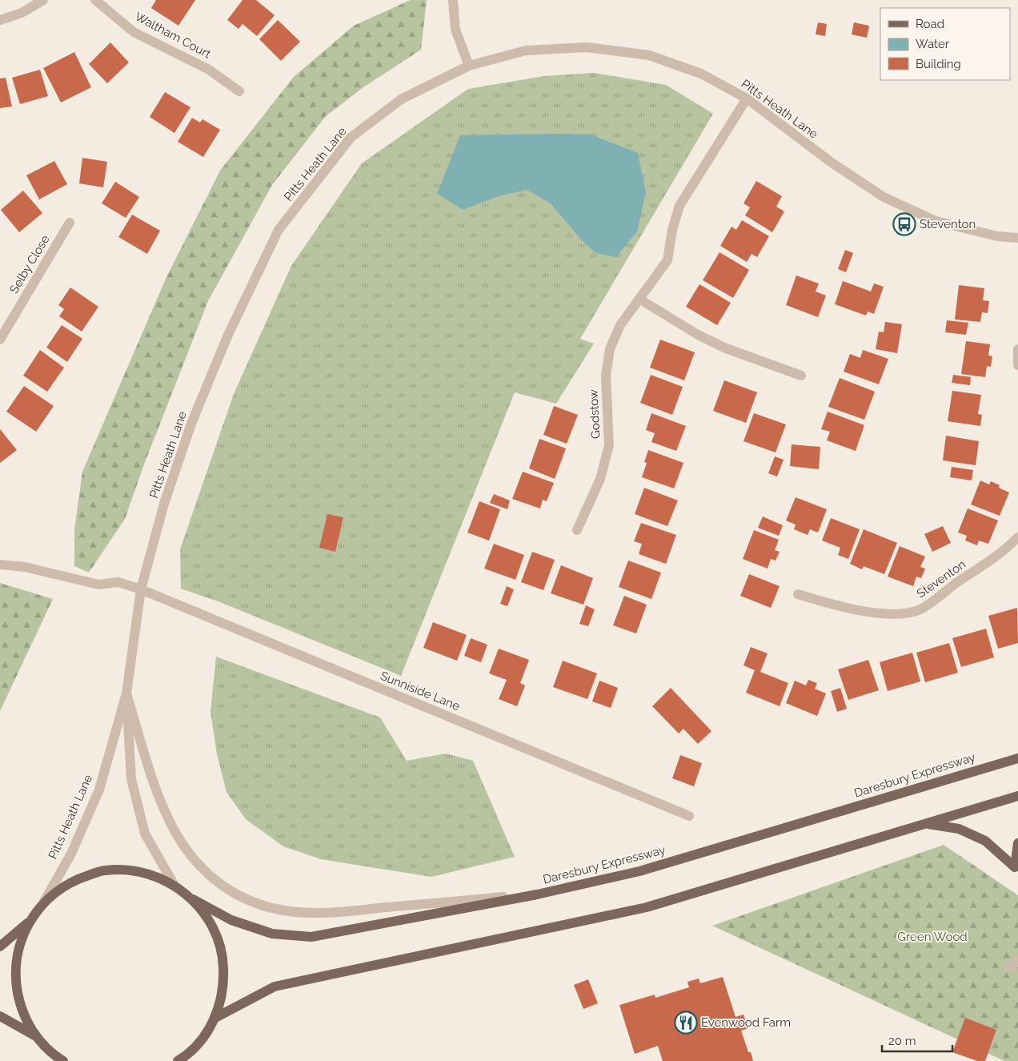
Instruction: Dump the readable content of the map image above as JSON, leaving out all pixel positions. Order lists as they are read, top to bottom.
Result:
{
  "streets": {
    "main road": ["Daresbury Expressway"],
    "street": [
      "Waltham Court",
      "Pitts Heath Lane",
      "Selby Close",
      "Godstow",
      "Steventon",
      "Sunniside Lane"
    ]
  },
  "crossings": [
    ["Pitts Heath Lane", "Godstow"],
    ["Pitts Heath Lane", "Sunniside Lane"]
  ],
  "parks": ["Green Wood"],
  "places": {
    "bus stop": ["Steventon"],
    "restaurant": ["Evenwood Farm"]
  },
  "legend": ["Road", "Water", "Building"],
  "scale_bar": "20 m"
}
